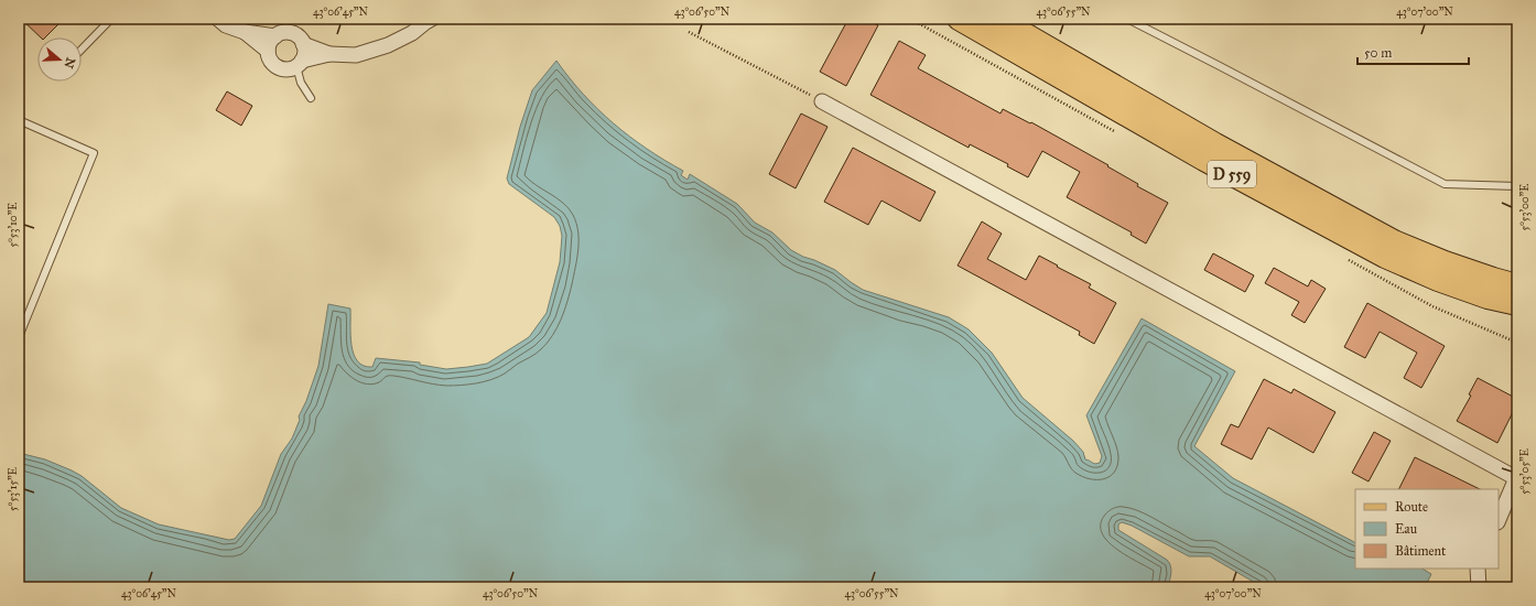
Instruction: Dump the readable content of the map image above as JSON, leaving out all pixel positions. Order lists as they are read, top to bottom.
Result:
{
  "streets": {
    "main road": ["D 559"]
  },
  "legend": ["Route", "Eau", "Bâtiment"],
  "scale_bar": "50 m",
  "north": "right",
  "coordinates": [
    "43°06'45\"N",
    "43°06'50\"N",
    "43°06'55\"N",
    "43°07'00\"N",
    "5°53'00\"E",
    "5°53'10\"E",
    "5°53'05\"E",
    "5°53'15\"E"
  ]
}
